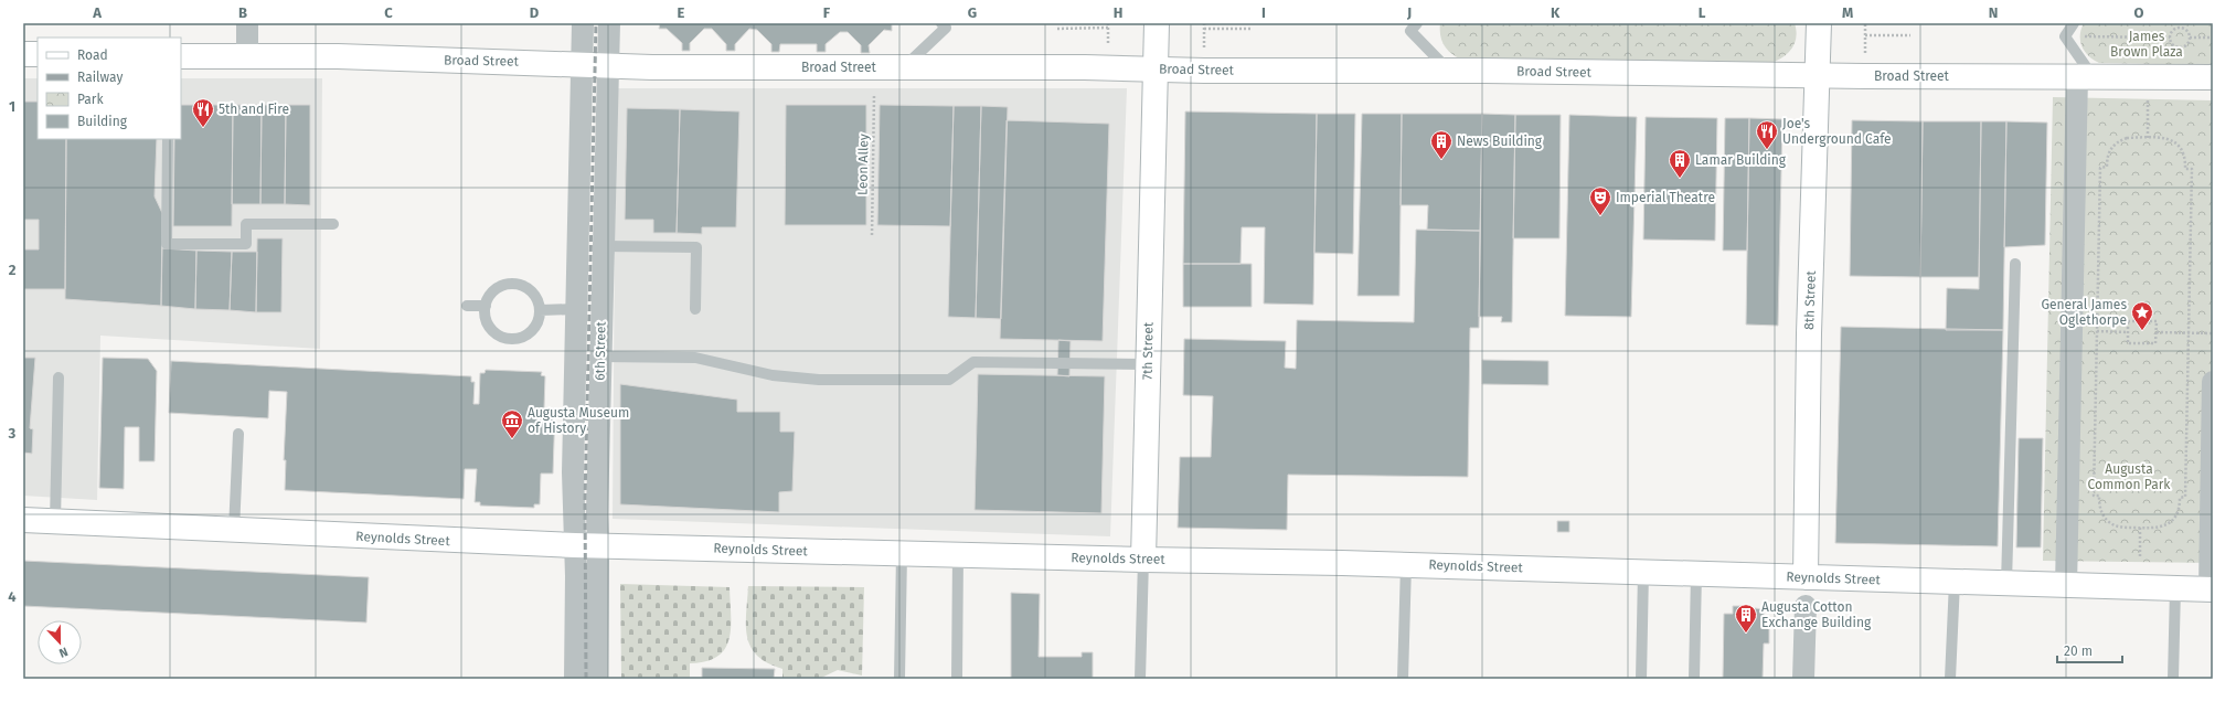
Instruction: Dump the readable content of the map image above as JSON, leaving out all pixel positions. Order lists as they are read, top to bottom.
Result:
{
  "streets": {
    "main road": [
      "Broad Street",
      "8th Street",
      "7th Street",
      "Reynolds Street"
    ],
    "street": ["6th Street"],
    "path": ["Leon Alley"]
  },
  "crossings": [
    ["Broad Street", "8th Street"],
    ["Broad Street", "6th Street"],
    ["Broad Street", "7th Street"],
    ["8th Street", "Reynolds Street"],
    ["6th Street", "Reynolds Street"],
    ["7th Street", "Reynolds Street"]
  ],
  "parks": ["James Brown Plaza", "Augusta Common Park"],
  "places": {
    "restaurant": ["5th and Fire", "Joe's Underground Cafe"],
    "building": ["News Building", "Lamar Building", "Augusta Cotton Exchange Building"],
    "theatre": ["Imperial Theatre"],
    "place": ["General James Oglethorpe"],
    "museum": ["Augusta Museum of History"]
  },
  "legend": [
    "Road",
    "Railway",
    "Park",
    "Building"
  ],
  "scale_bar": "20 m",
  "north": "bottom",
  "grid": {
    "columns": [
      "A",
      "B",
      "C",
      "D",
      "E",
      "F",
      "G",
      "H",
      "I",
      "J",
      "K",
      "L",
      "M",
      "N",
      "O"
    ],
    "rows": [
      "1",
      "2",
      "3",
      "4"
    ]
  }
}
